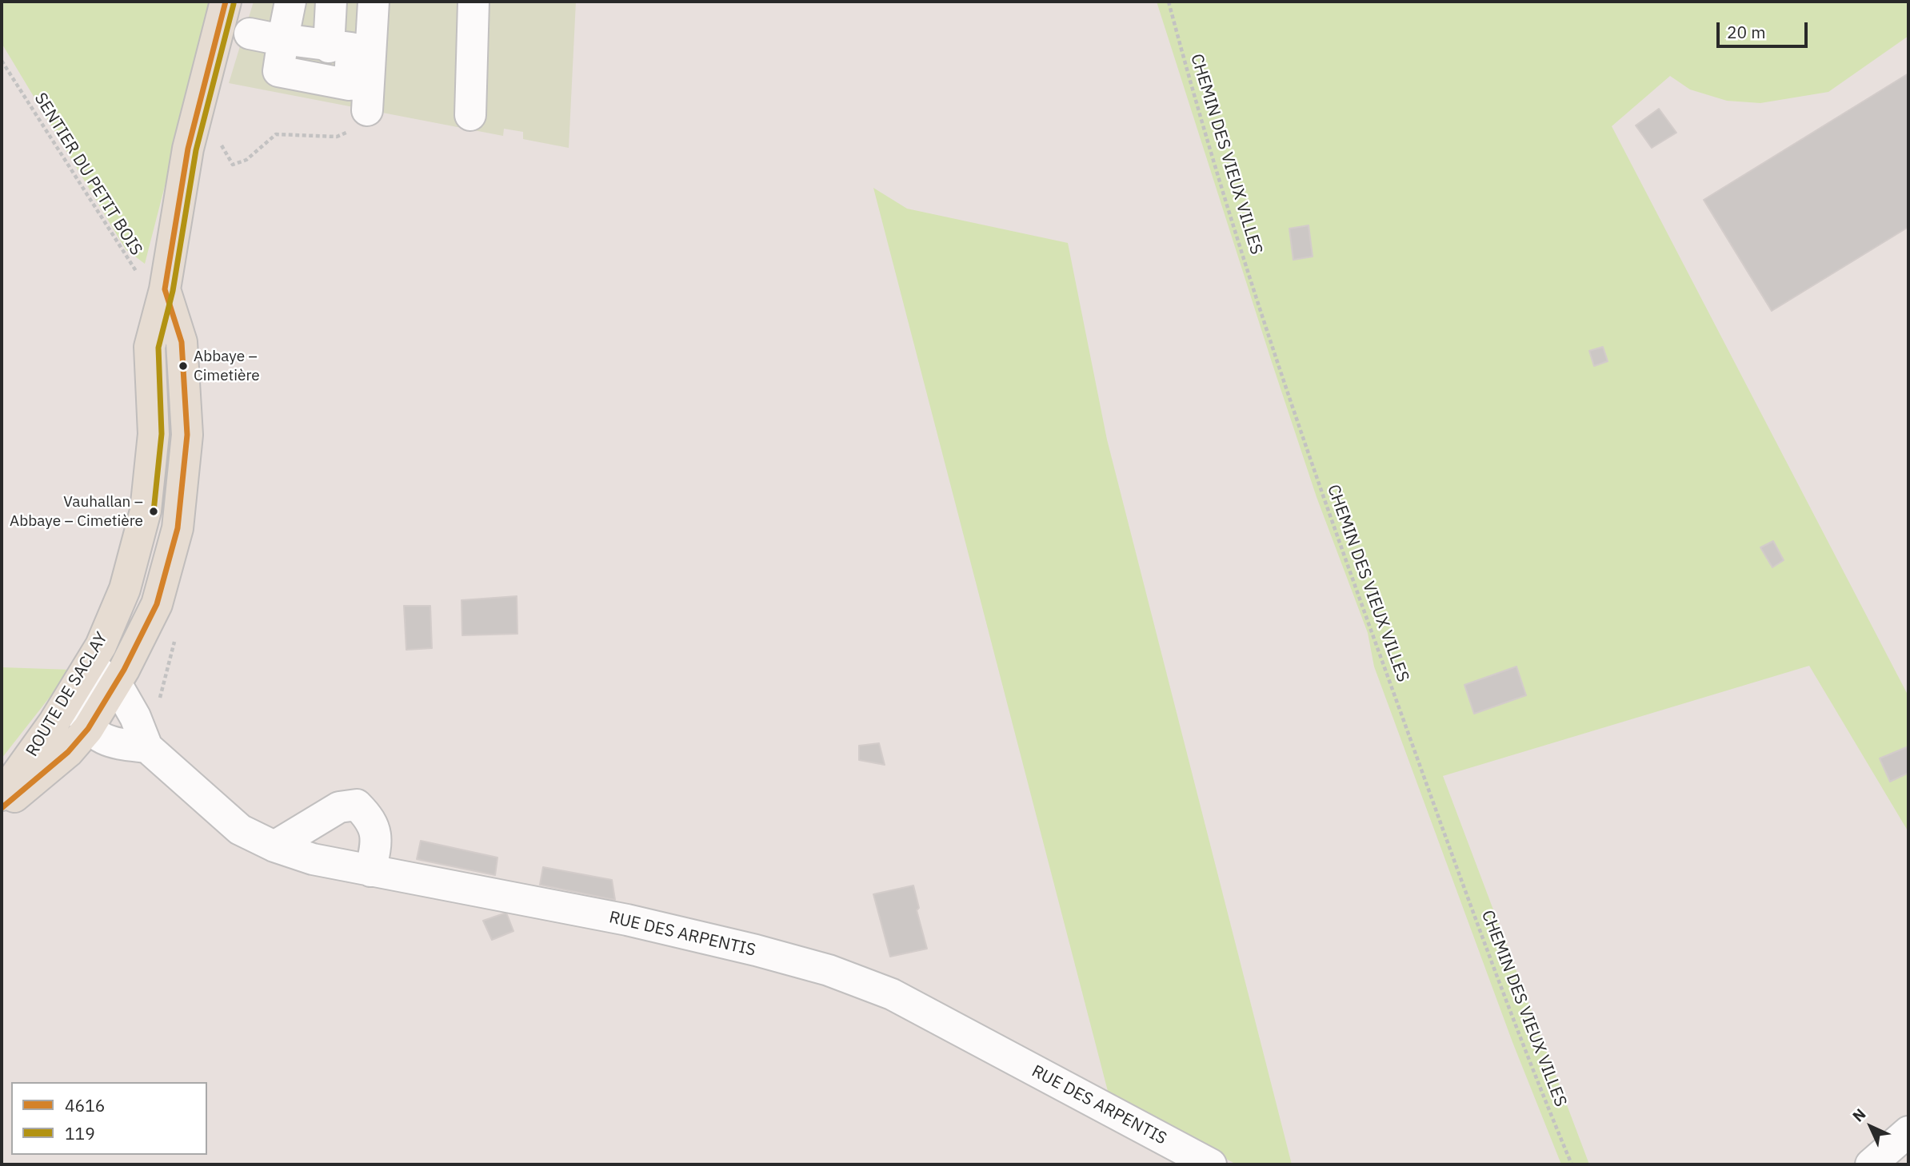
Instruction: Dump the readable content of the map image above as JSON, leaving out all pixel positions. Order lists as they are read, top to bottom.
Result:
{
  "streets": {
    "main road": ["ROUTE DE SACLAY"],
    "street": ["RUE DES ARPENTIS"],
    "path": ["CHEMIN DES VIEUX VILLES", "SENTIER DU PETIT BOIS"]
  },
  "crossings": [
    ["SENTIER DU PETIT BOIS", "ROUTE DE SACLAY"],
    ["ROUTE DE SACLAY", "RUE DES ARPENTIS"]
  ],
  "places": ["Abbaye – Cimetière", "Vauhallan – Abbaye – Cimetière"],
  "lines": ["transit line 4616", "transit line 119"],
  "legend": ["4616", "119"],
  "scale_bar": "20 m",
  "north": "top left"
}
